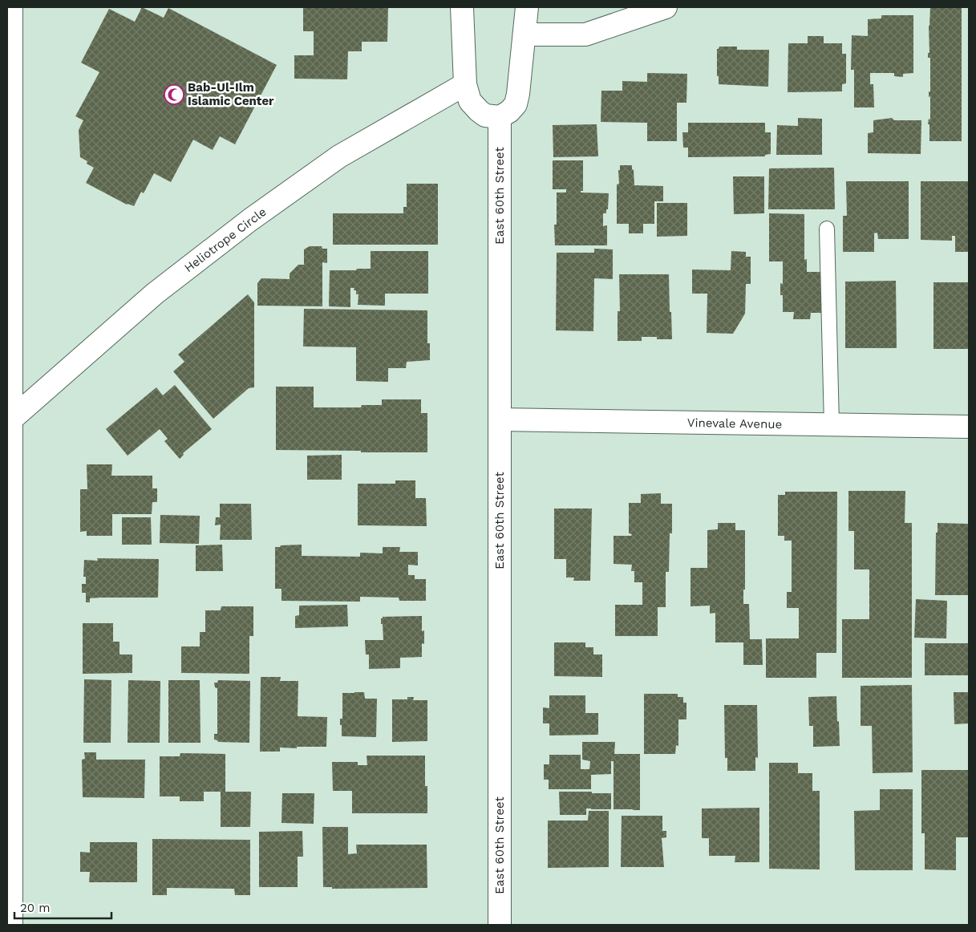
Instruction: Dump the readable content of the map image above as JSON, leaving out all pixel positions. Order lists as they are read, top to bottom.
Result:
{
  "streets": {
    "street": ["East 60th Street", "Heliotrope Circle", "Vinevale Avenue"]
  },
  "crossings": [
    ["East 60th Street", "Vinevale Avenue"]
  ],
  "places": {
    "mosque": ["Bab-Ul-Ilm Islamic Center"]
  },
  "scale_bar": "20 m"
}
